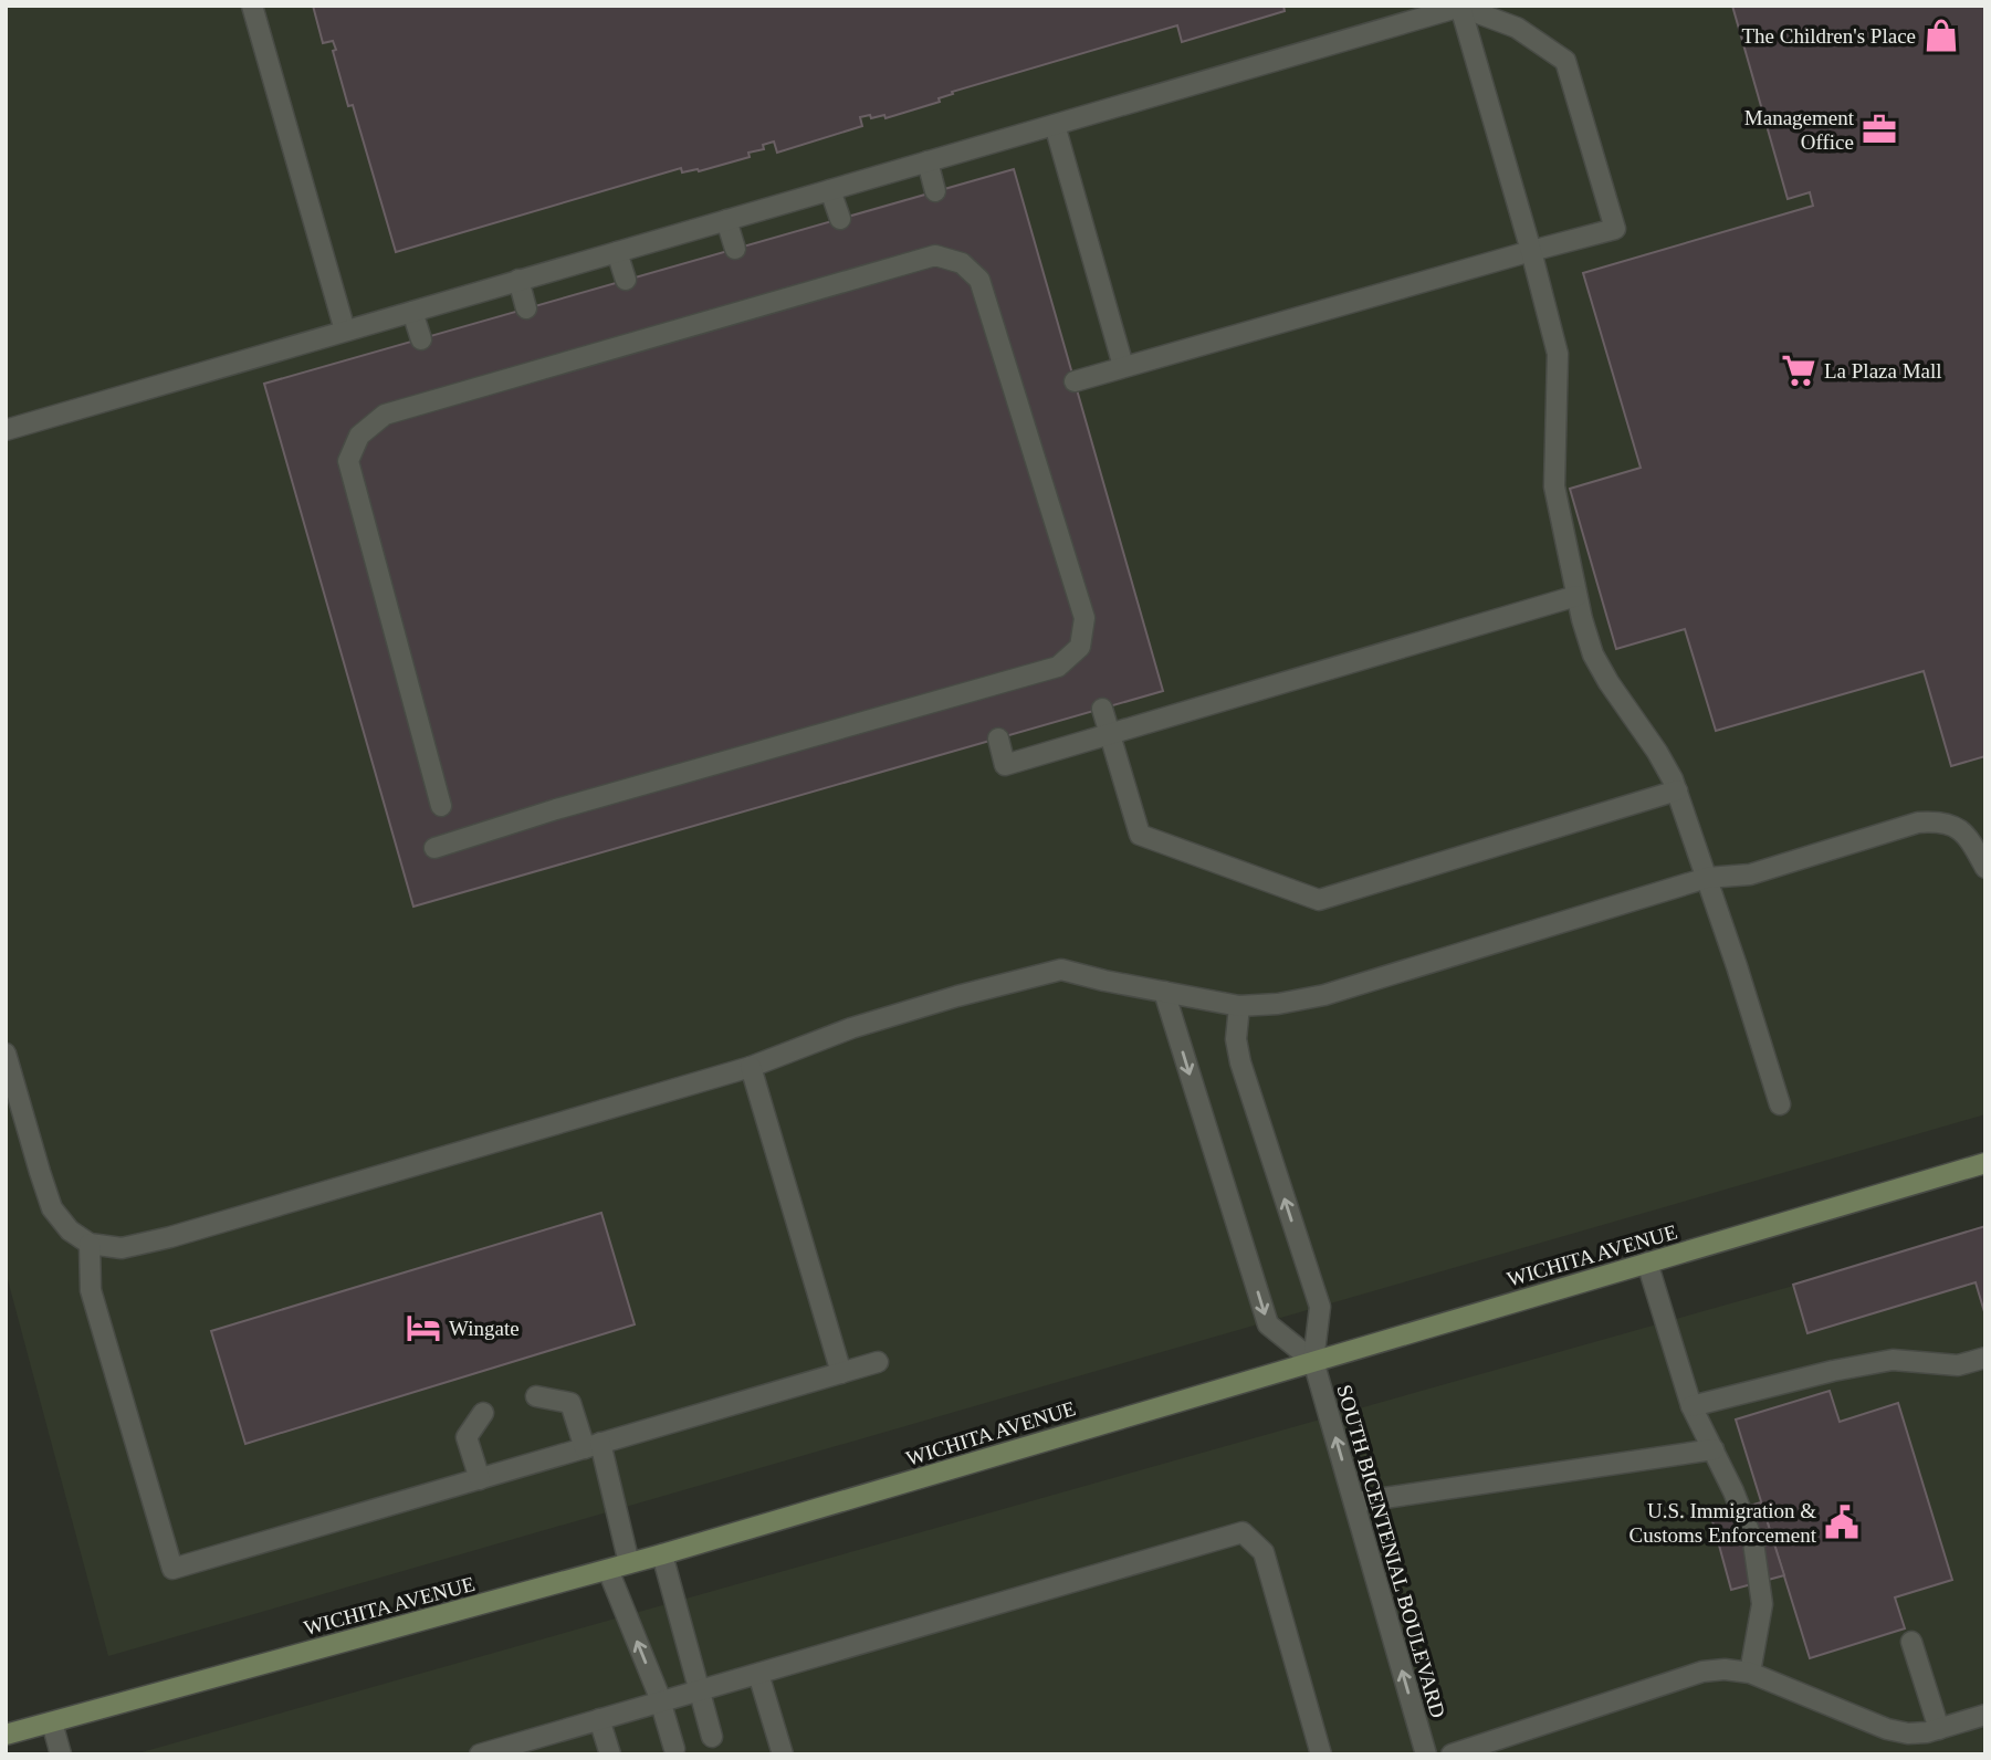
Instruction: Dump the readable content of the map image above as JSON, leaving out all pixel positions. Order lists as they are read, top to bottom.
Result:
{
  "streets": {
    "main road": ["WICHITA AVENUE"],
    "street": ["SOUTH BICENTENIAL BOULEVARD"]
  },
  "crossings": [
    ["WICHITA AVENUE", "SOUTH BICENTENIAL BOULEVARD"]
  ],
  "one_way": ["SOUTH BICENTENIAL BOULEVARD"],
  "places": {
    "shop": ["The Children's Place"],
    "office": ["Management Office"],
    "supermarket": ["La Plaza Mall"],
    "hotel": ["Wingate"],
    "public building": ["U.S. Immigration & Customs Enforcement"]
  }
}
